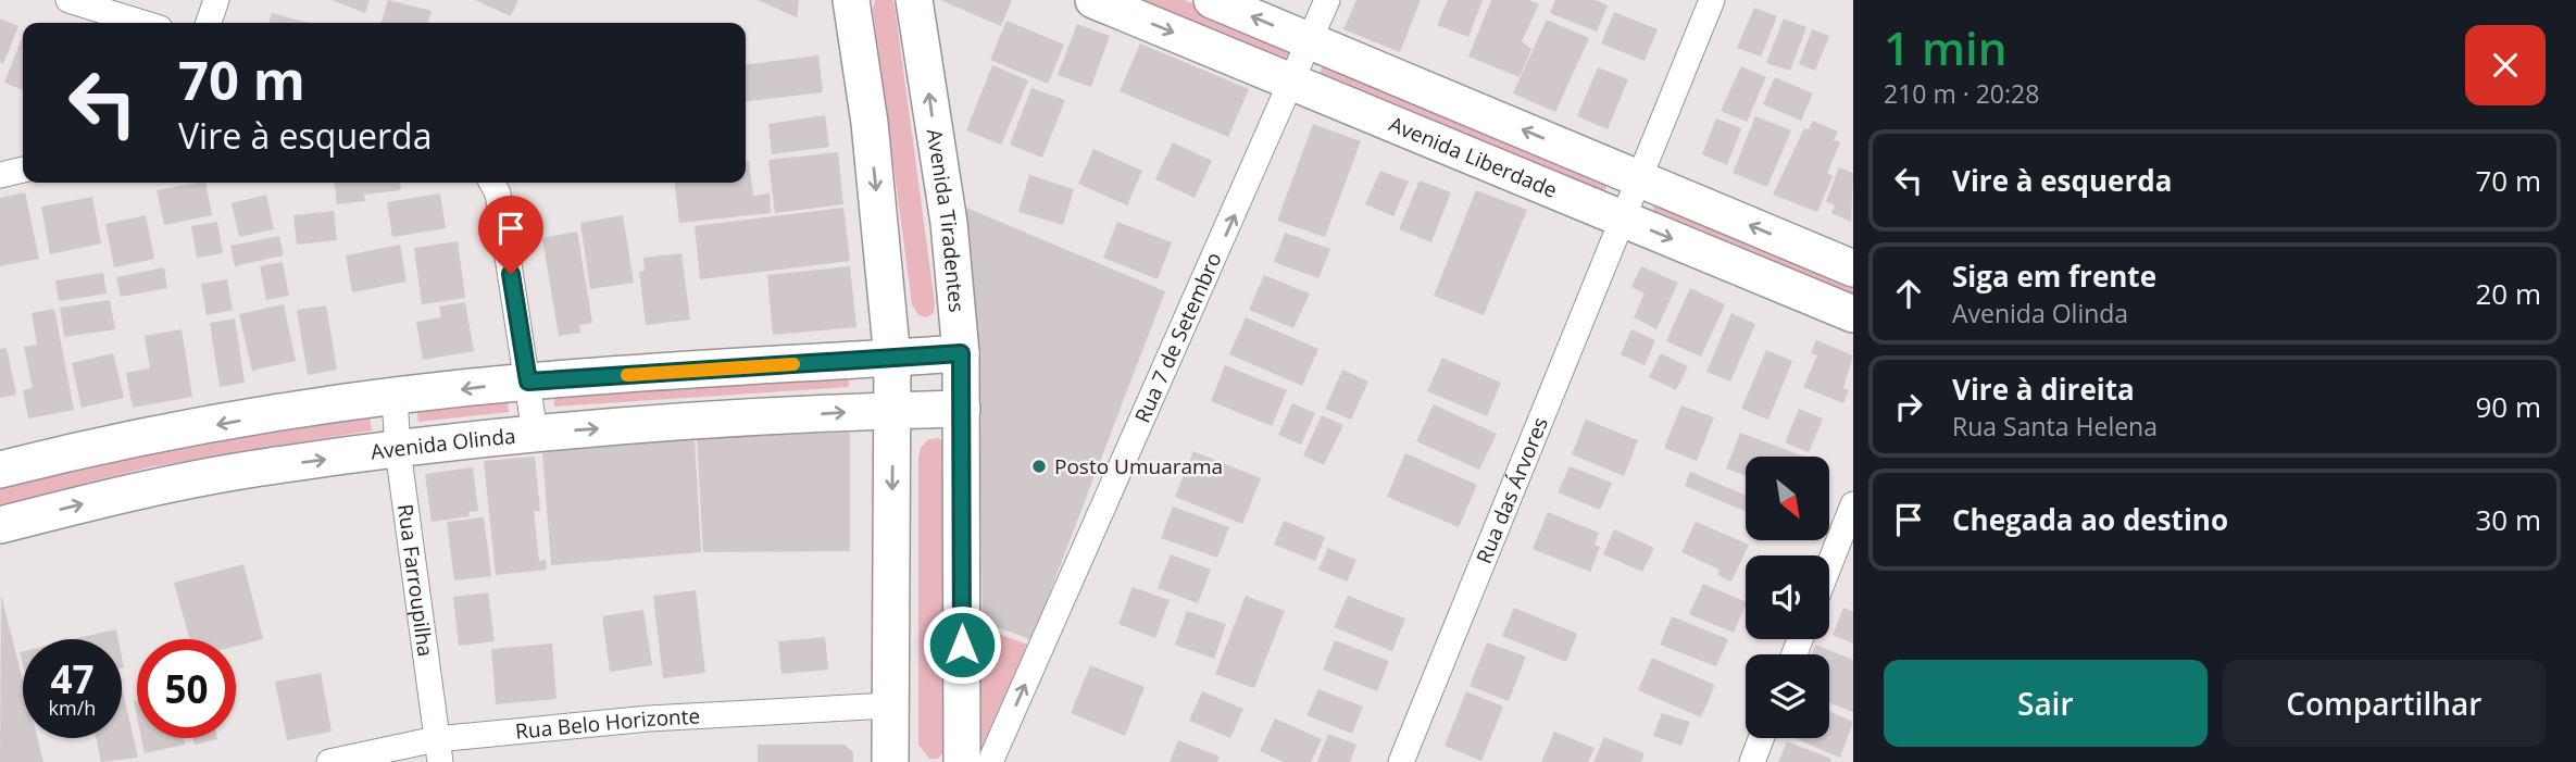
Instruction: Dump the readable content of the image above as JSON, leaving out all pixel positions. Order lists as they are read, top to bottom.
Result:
{
  "streets": {
    "street": [
      "Avenida Liberdade",
      "Avenida Tiradentes",
      "Rua 7 de Setembro",
      "Avenida Olinda",
      "Rua das Árvores",
      "Rua Farroupilha",
      "Rua Belo Horizonte"
    ]
  },
  "crossings": [
    ["Avenida Liberdade", "Rua 7 de Setembro"],
    ["Avenida Liberdade", "Rua das Árvores"],
    ["Avenida Tiradentes", "Avenida Olinda"],
    ["Avenida Olinda", "Rua Farroupilha"],
    ["Rua Farroupilha", "Rua Belo Horizonte"]
  ],
  "places": ["Posto Umuarama"],
  "north": "bottom right",
  "page": {
    "heading": ["1 min", "210 m · 20:28"],
    "turn": ["70 m", "Vire à esquerda"],
    "list": [
      {
        "name": "Vire à esquerda",
        "value": "70 m"
      },
      {
        "name": "Siga em frente",
        "note": "Avenida Olinda",
        "value": "20 m"
      },
      {
        "name": "Vire à direita",
        "note": "Rua Santa Helena",
        "value": "90 m"
      },
      {
        "name": "Chegada ao destino",
        "value": "30 m"
      }
    ],
    "speed": "47 km/h",
    "limit": "50",
    "buttons": ["Sair", "Compartilhar"]
  }
}
